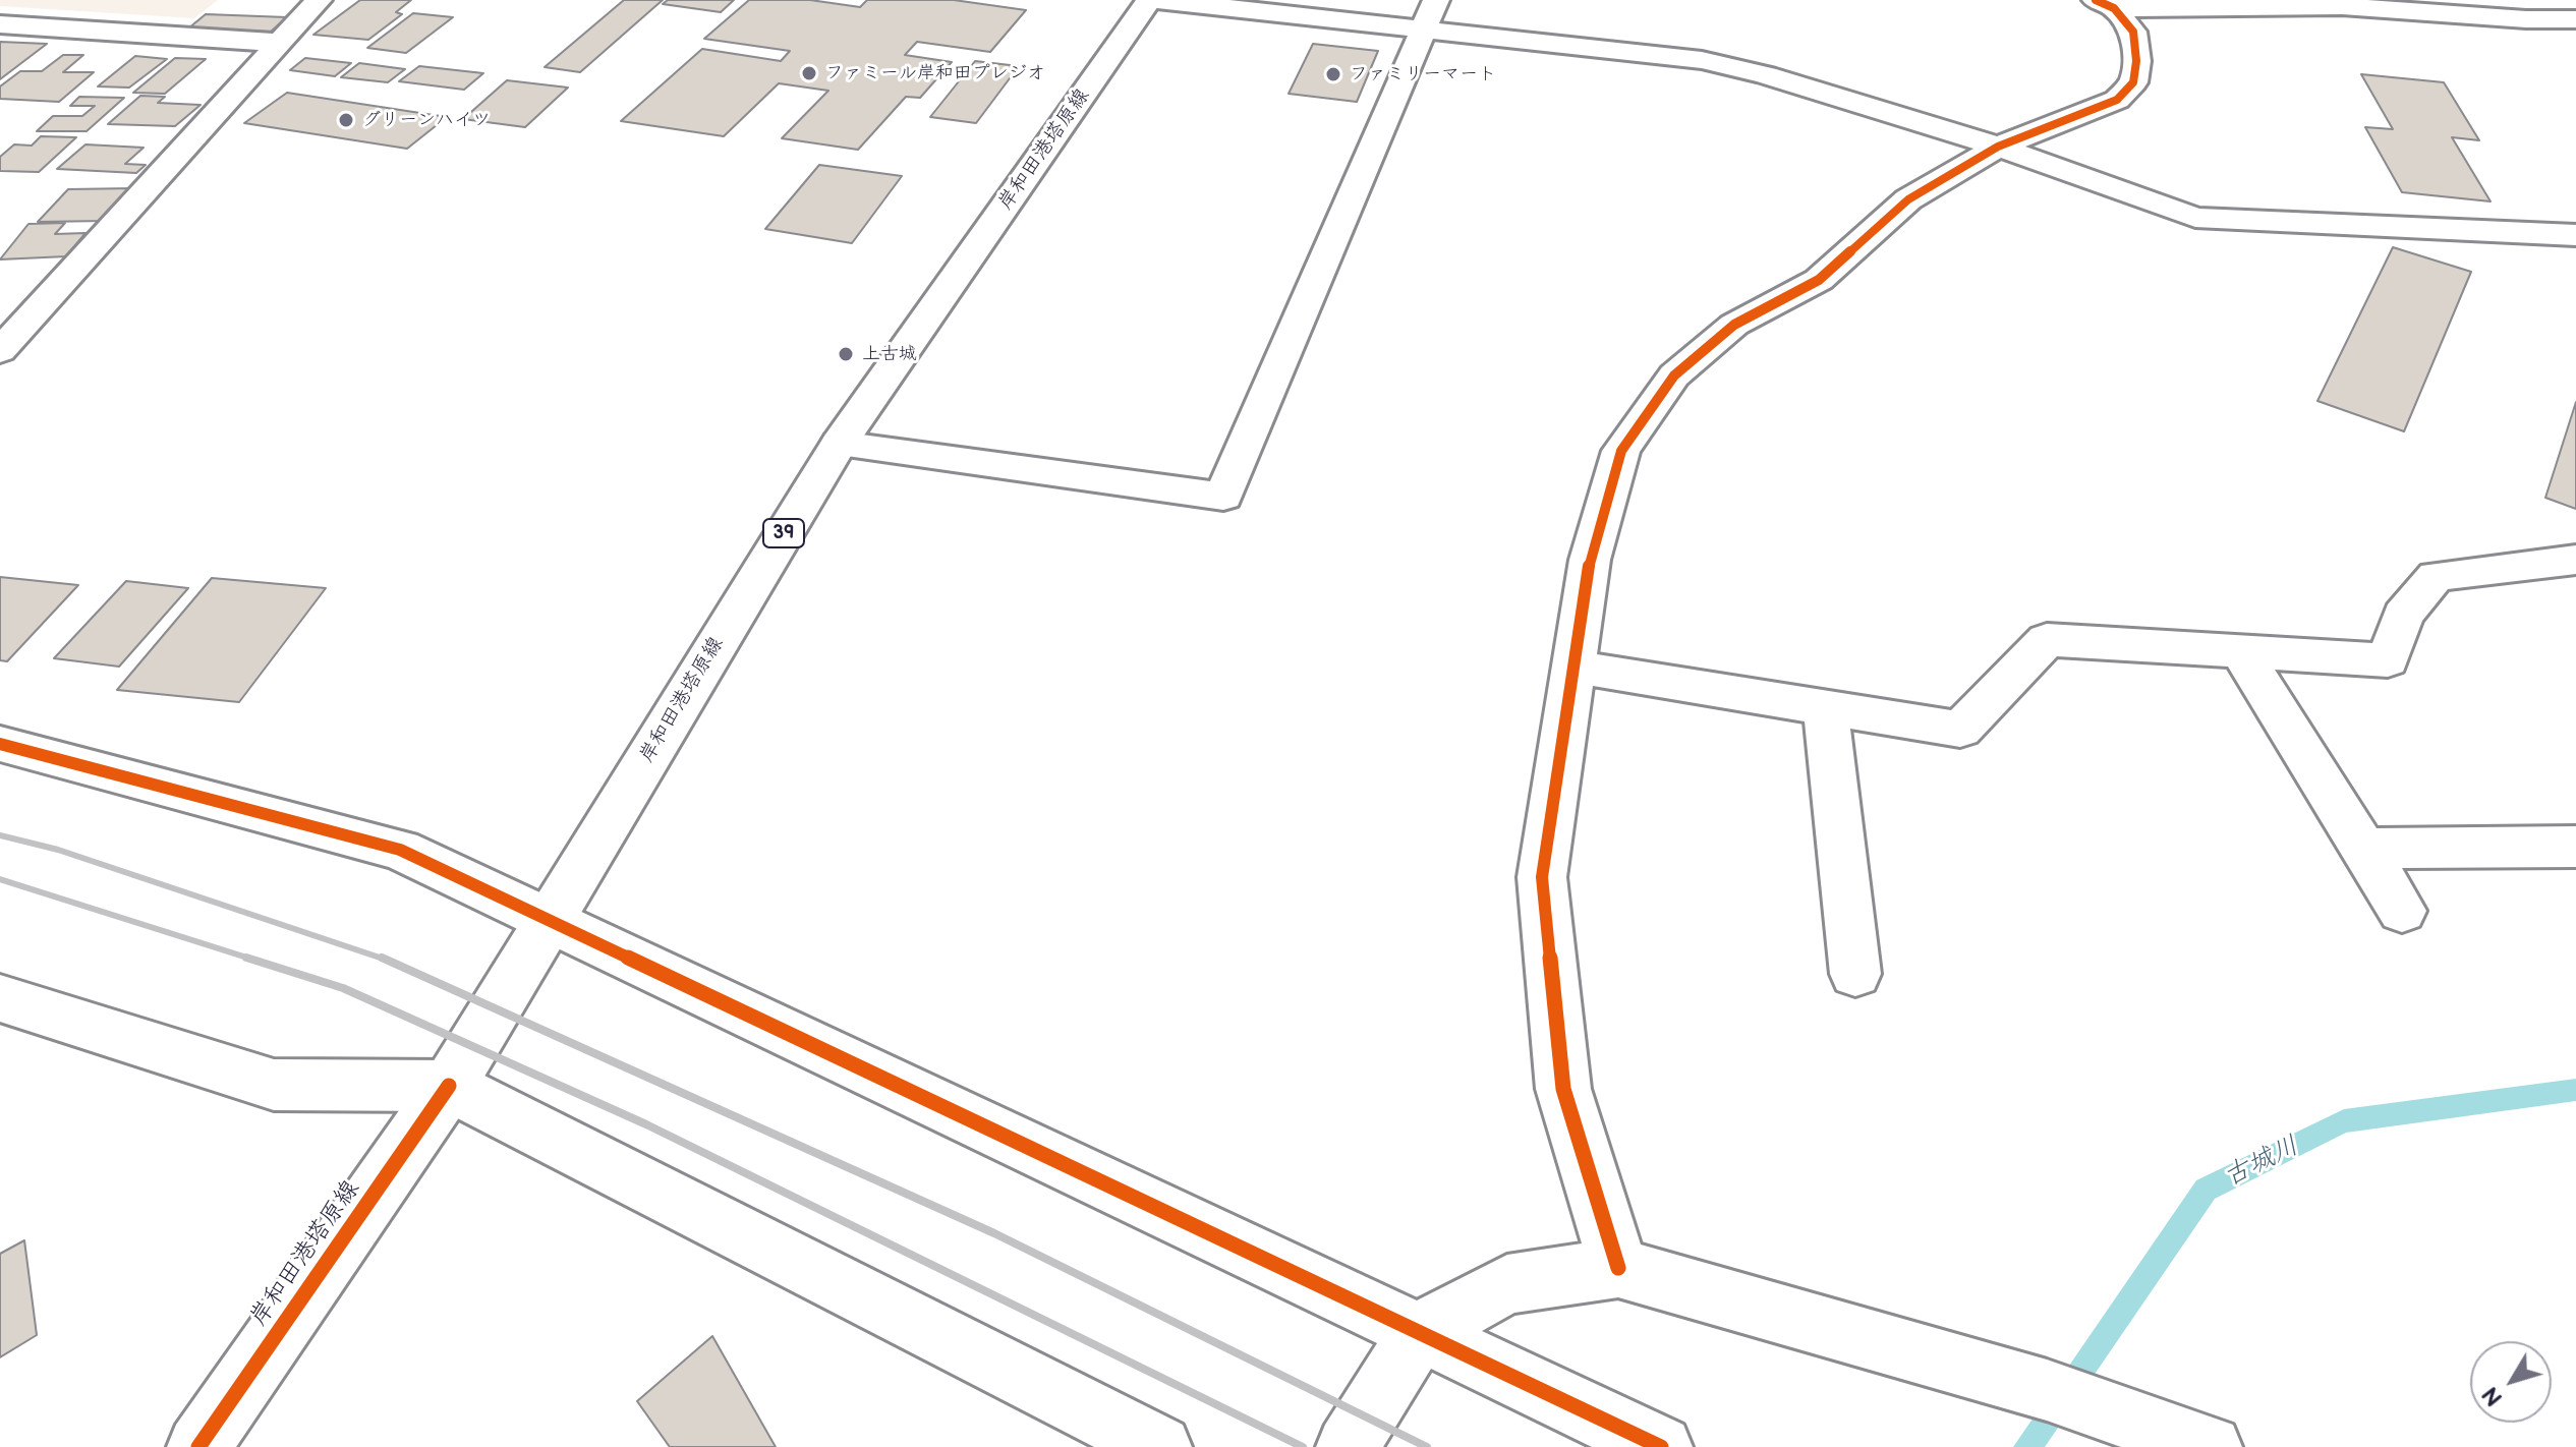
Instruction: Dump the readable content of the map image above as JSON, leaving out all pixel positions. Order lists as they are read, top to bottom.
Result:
{
  "streets": {
    "street": ["岸和田港塔原線", "39"]
  },
  "water": ["古城川"],
  "places": [
    "ファミール岸和田プレジオ",
    "ファミリーマート",
    "グリーンハイツ",
    "上古城"
  ],
  "north": "bottom left"
}
